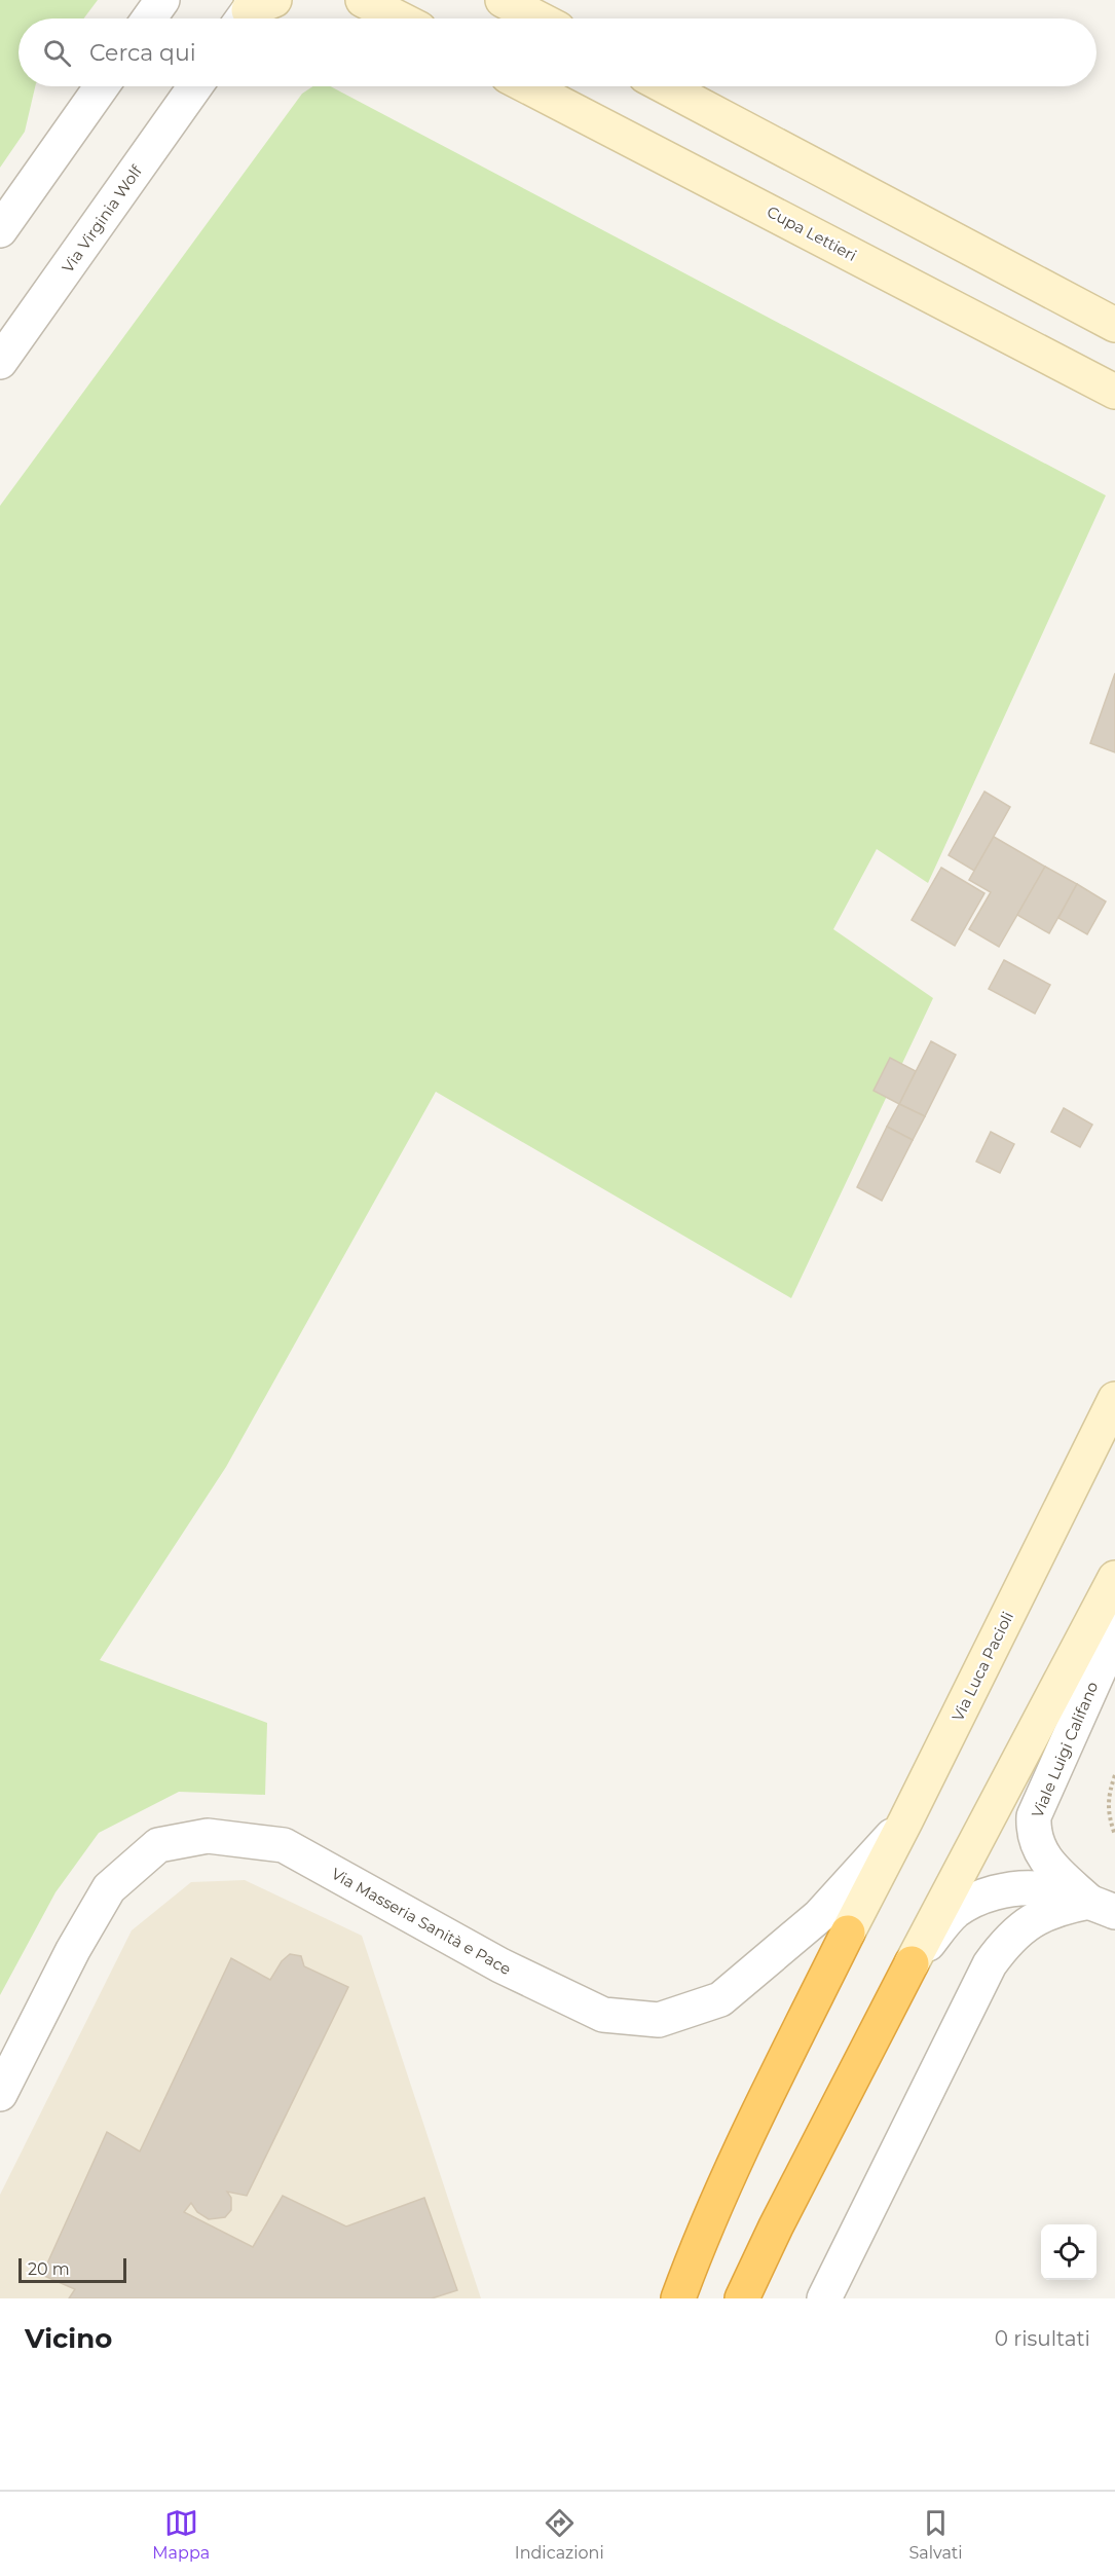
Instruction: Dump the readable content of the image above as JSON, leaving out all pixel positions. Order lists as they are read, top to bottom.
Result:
{
  "streets": {
    "main road": ["Cupa Lettieri", "Via Luca Pacioli"],
    "street": ["Via Virginia Wolf", "Viale Luigi Califano", "Via Masseria Sanità e Pace"]
  },
  "crossings": [
    ["Via Luca Pacioli", "Via Masseria Sanità e Pace"]
  ],
  "scale_bar": "20 m",
  "page": {
    "search": "Cerca qui",
    "scale": "20 m",
    "heading": ["Vicino", "0 risultati"],
    "nav": ["Mappa", "Indicazioni", "Salvati"]
  }
}
